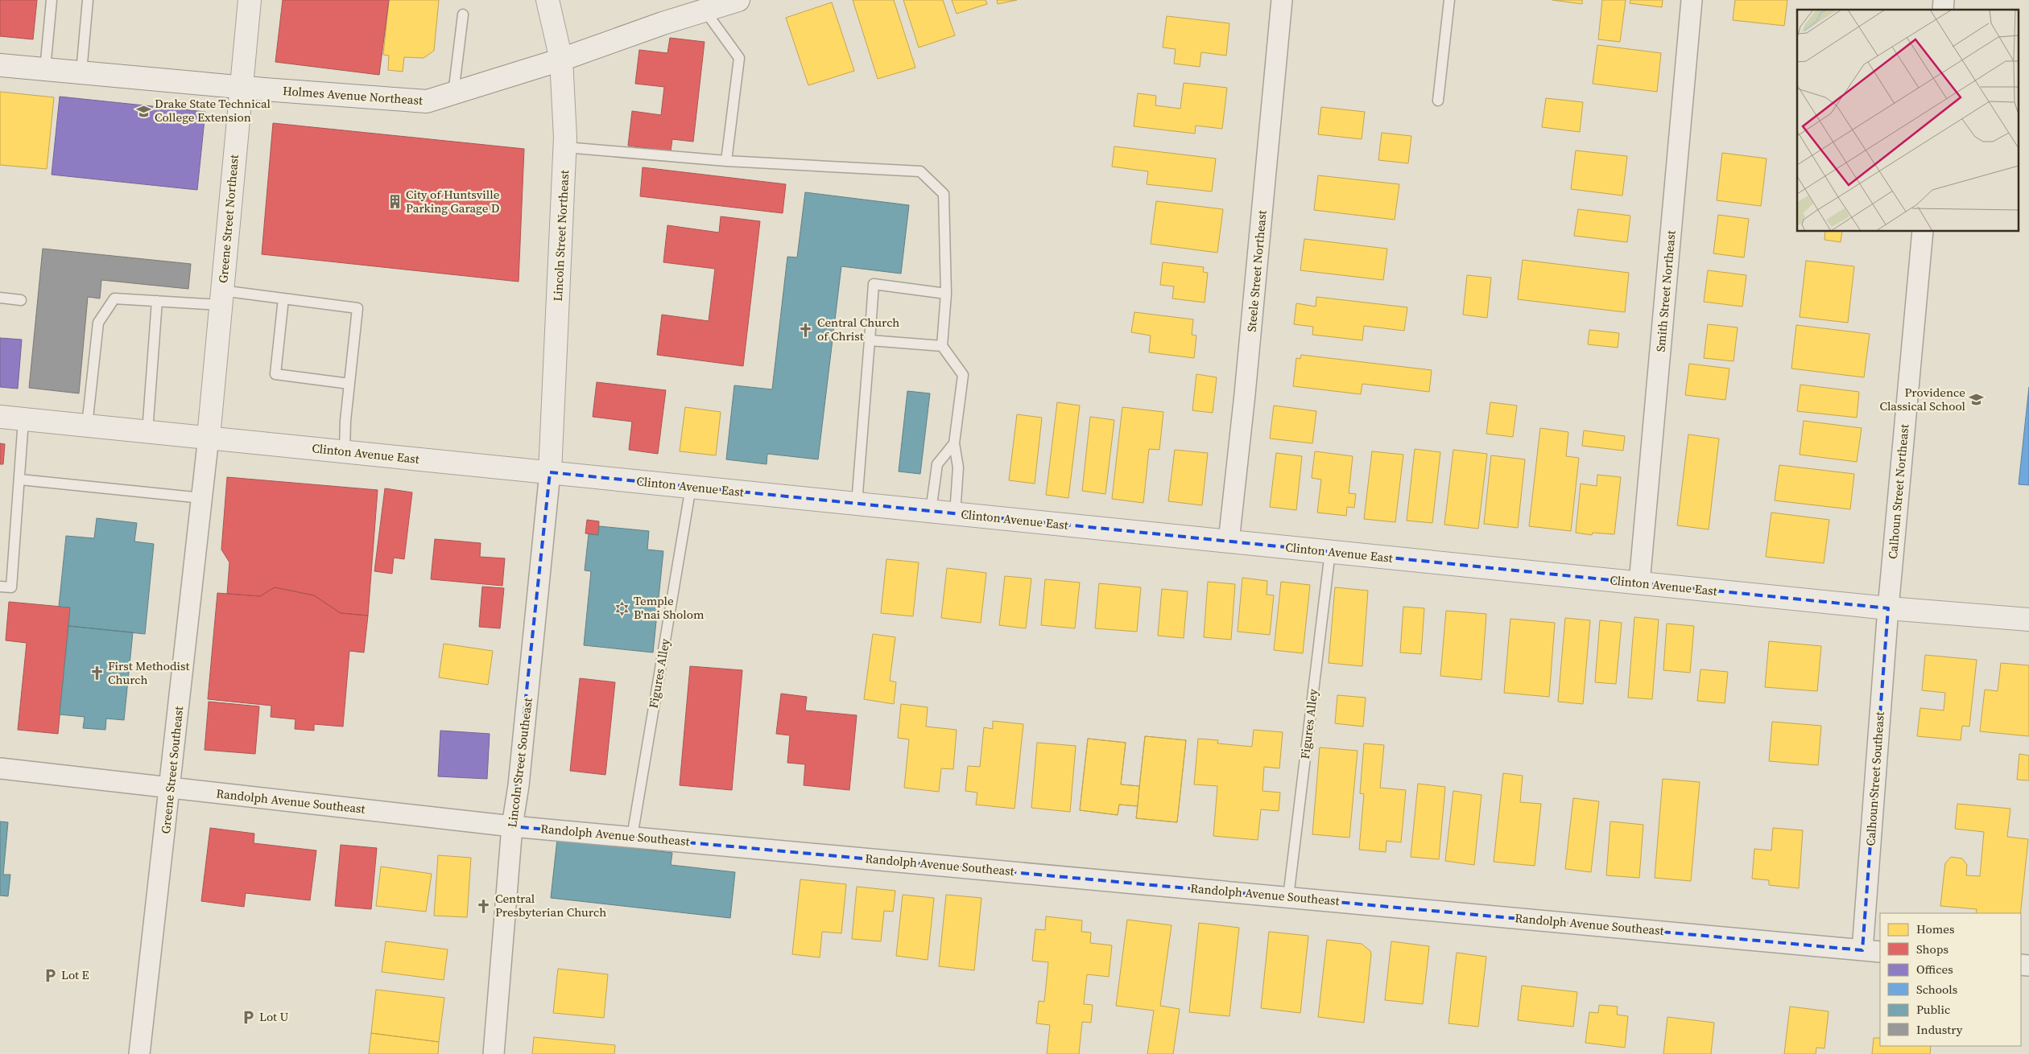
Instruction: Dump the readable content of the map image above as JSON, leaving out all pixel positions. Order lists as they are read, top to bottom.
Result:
{
  "streets": {
    "street": [
      "Holmes Avenue Northeast",
      "Greene Street Northeast",
      "Lincoln Street Northeast",
      "Steele Street Northeast",
      "Smith Street Northeast",
      "Clinton Avenue East",
      "Calhoun Street Northeast",
      "Lincoln Street Southeast",
      "Greene Street Southeast",
      "Calhoun Street Southeast",
      "Randolph Avenue Southeast"
    ],
    "lane": ["Figures Alley"]
  },
  "crossings": [
    ["Holmes Avenue Northeast", "Greene Street Northeast"],
    ["Holmes Avenue Northeast", "Lincoln Street Northeast"],
    ["Greene Street Northeast", "Clinton Avenue East"],
    ["Greene Street Northeast", "Greene Street Southeast"],
    ["Lincoln Street Northeast", "Clinton Avenue East"],
    ["Lincoln Street Northeast", "Lincoln Street Southeast"],
    ["Steele Street Northeast", "Clinton Avenue East"],
    ["Smith Street Northeast", "Clinton Avenue East"],
    ["Clinton Avenue East", "Calhoun Street Northeast"],
    ["Clinton Avenue East", "Figures Alley"],
    ["Clinton Avenue East", "Lincoln Street Southeast"],
    ["Clinton Avenue East", "Greene Street Southeast"],
    ["Clinton Avenue East", "Calhoun Street Southeast"],
    ["Calhoun Street Northeast", "Calhoun Street Southeast"],
    ["Figures Alley", "Randolph Avenue Southeast"],
    ["Lincoln Street Southeast", "Randolph Avenue Southeast"],
    ["Greene Street Southeast", "Randolph Avenue Southeast"],
    ["Calhoun Street Southeast", "Randolph Avenue Southeast"]
  ],
  "places": {
    "school or university": ["Drake State Technical College Extension", "Providence Classical School"],
    "building": ["City of Huntsville Parking Garage D"],
    "church": ["Central Church of Christ", "First Methodist Church", "Central Presbyterian Church"],
    "synagogue": ["Temple B'nai Sholom"],
    "parking": ["Lot E", "Lot U"]
  },
  "legend": [
    "Homes",
    "Shops",
    "Offices",
    "Schools",
    "Public",
    "Industry"
  ]
}
